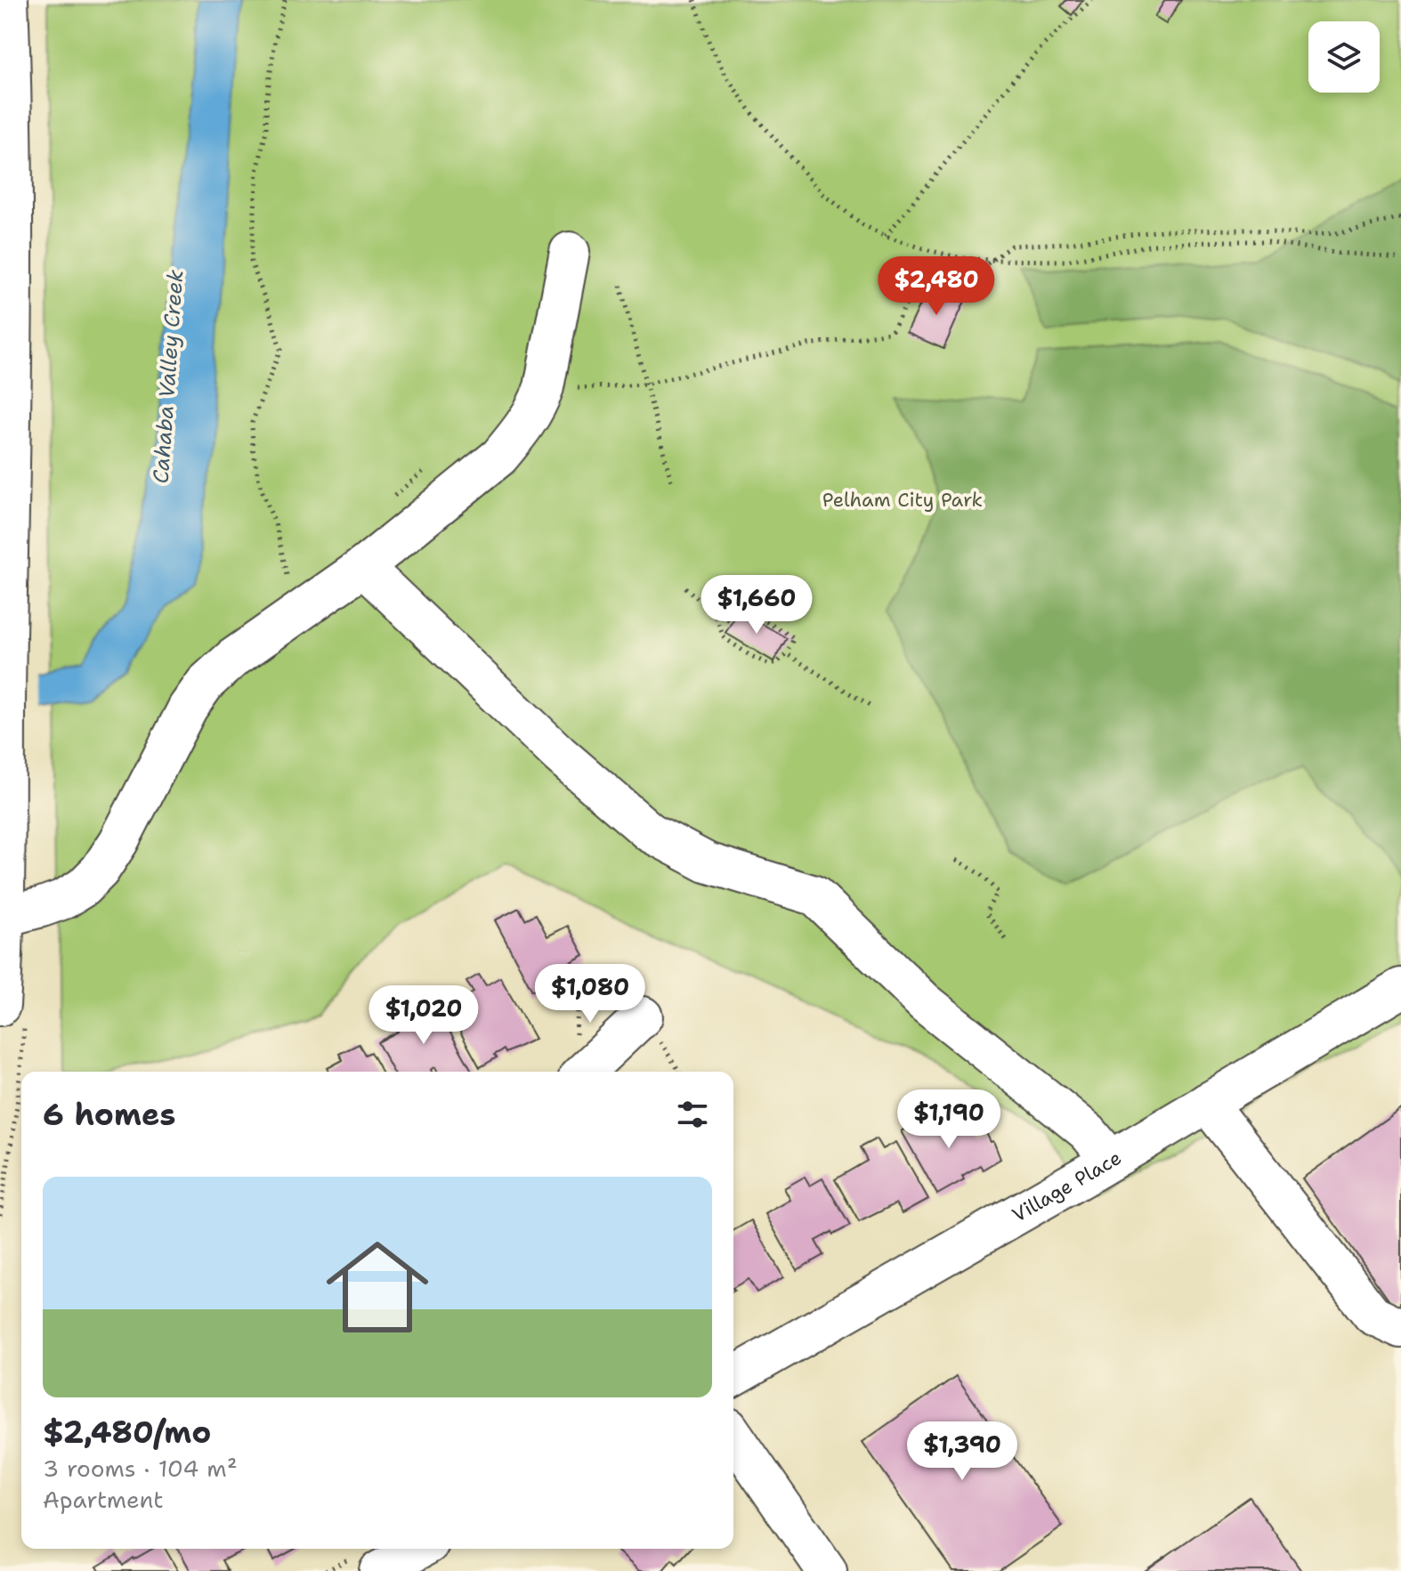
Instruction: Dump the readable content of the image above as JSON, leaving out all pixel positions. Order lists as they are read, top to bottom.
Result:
{
  "streets": {
    "street": ["Village Place"]
  },
  "water": ["Cahaba Valley Creek"],
  "parks": ["Pelham City Park"],
  "page": {
    "price": [
      "$2,480",
      "$1,660",
      "$1,080",
      "$1,020",
      "$1,190",
      "$1,390"
    ],
    "heading": "6 homes",
    "list": [
      {
        "name": "$2,480/mo",
        "note": "3 rooms · 104 m² · Apartment"
      }
    ]
  }
}
